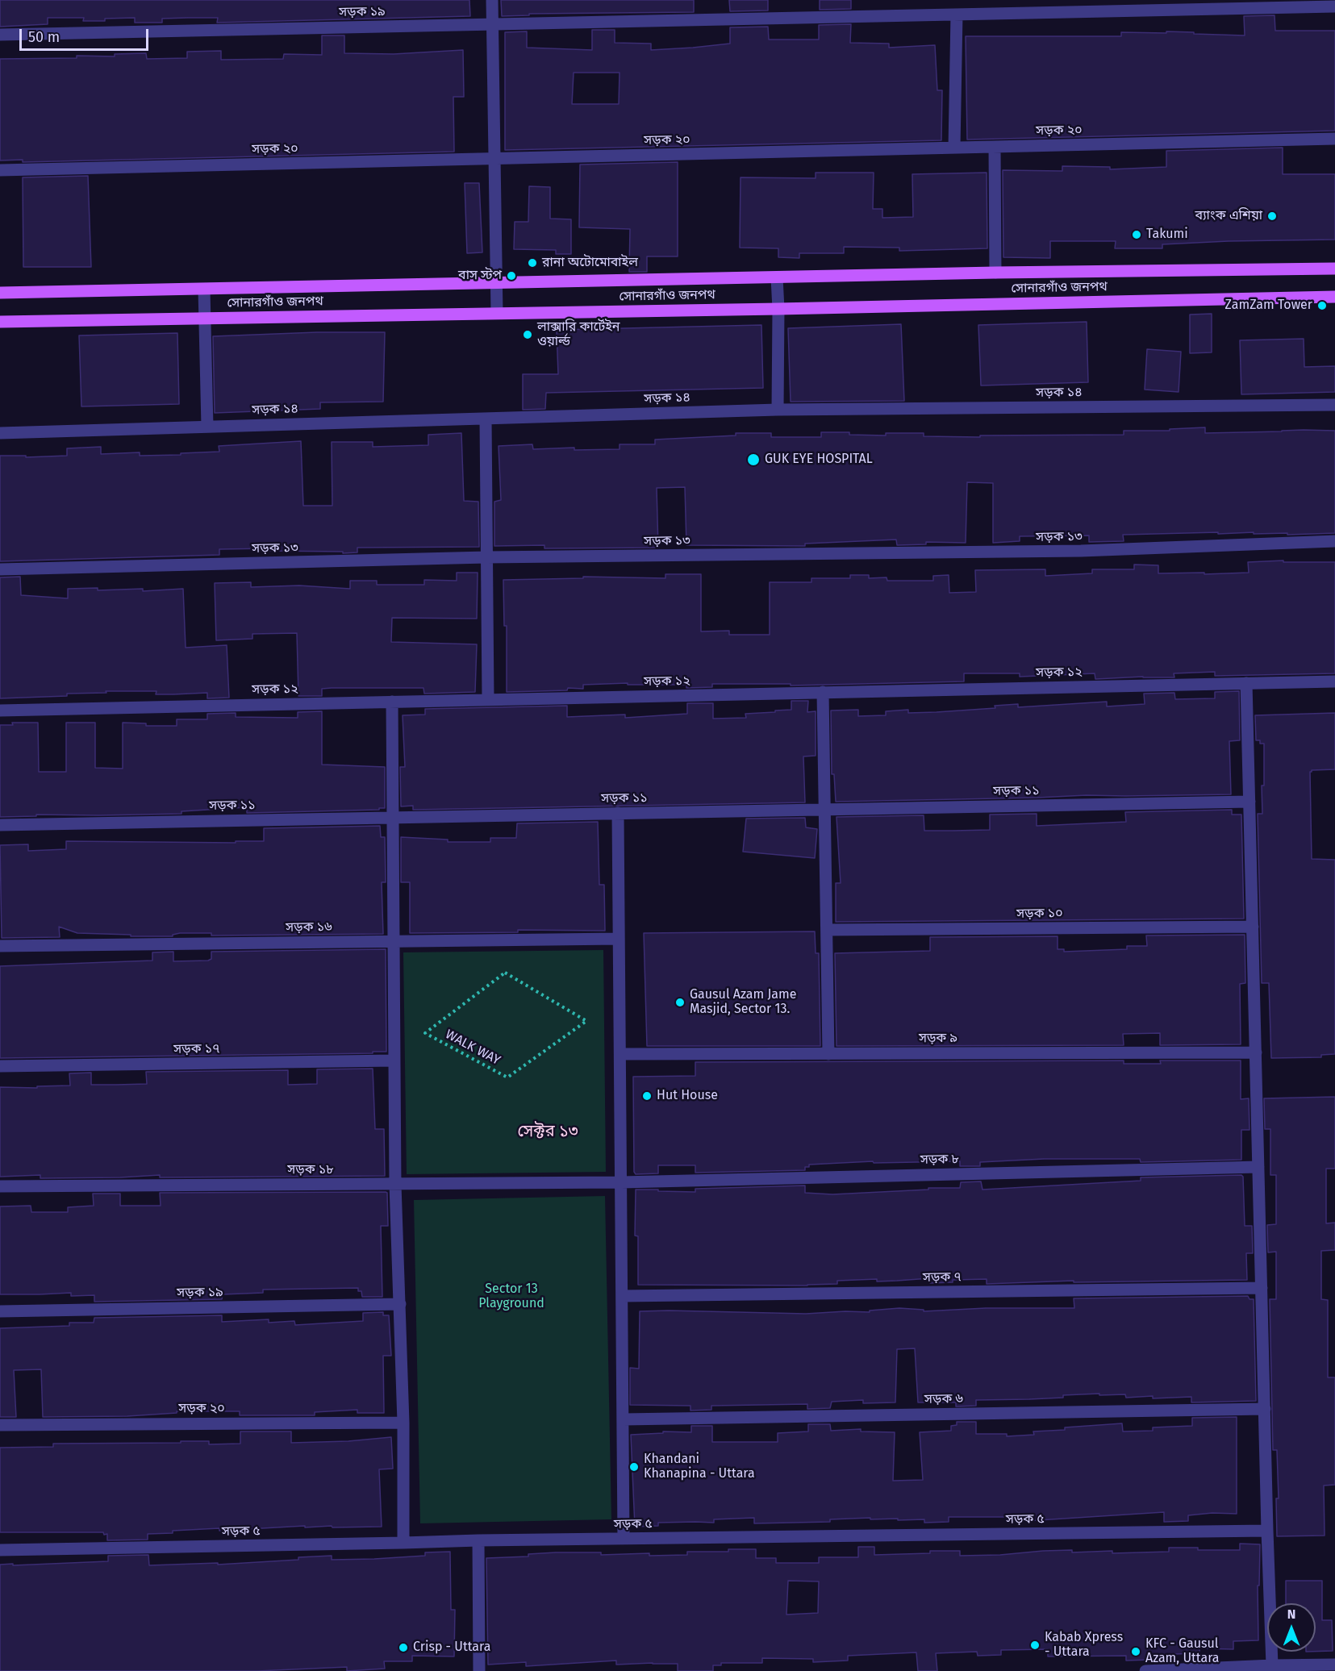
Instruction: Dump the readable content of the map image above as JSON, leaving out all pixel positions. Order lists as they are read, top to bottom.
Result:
{
  "streets": {
    "main road": ["সোনারগাঁও জনপথ"],
    "street": [
      "সড়ক ১৯",
      "সড়ক ২০",
      "সড়ক ১৪",
      "সড়ক ১৩",
      "সড়ক ১২",
      "সড়ক ১১",
      "সড়ক ১০",
      "সড়ক ১৬",
      "সড়ক ৯",
      "সড়ক ১৭",
      "সড়ক ৮",
      "সড়ক ১৮",
      "সড়ক ৭",
      "সড়ক ৬",
      "সড়ক ৫"
    ],
    "path": ["WALK WAY"]
  },
  "crossings": [
    ["সড়ক ৮", "সড়ক ১৮"]
  ],
  "districts": ["সেক্টর ১৩"],
  "parks": ["Sector 13 Playground"],
  "places": [
    "ব্যাংক এশিয়া",
    "Takumi",
    "রানা অটোমোবাইল",
    "বাস স্টপ",
    "ZamZam Tower",
    "লাক্সারি কার্টেইন ওয়ার্ল্ড",
    "GUK EYE HOSPITAL",
    "Gausul Azam Jame Masjid, Sector 13.",
    "Hut House",
    "Khandani Khanapina - Uttara",
    "Kabab Xpress - Uttara",
    "Crisp - Uttara",
    "KFC - Gausul Azam, Uttara"
  ],
  "scale_bar": "50 m",
  "north": "top"
}
